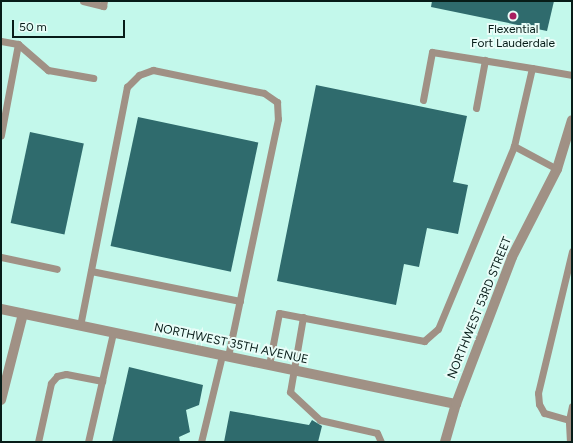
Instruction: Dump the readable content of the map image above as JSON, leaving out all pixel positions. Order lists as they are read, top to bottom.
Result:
{
  "streets": {
    "street": ["NORTHWEST 53RD STREET", "NORTHWEST 35TH AVENUE"]
  },
  "crossings": [
    ["NORTHWEST 53RD STREET", "NORTHWEST 35TH AVENUE"]
  ],
  "places": ["Flexential Fort Lauderdale"],
  "scale_bar": "50 m"
}
